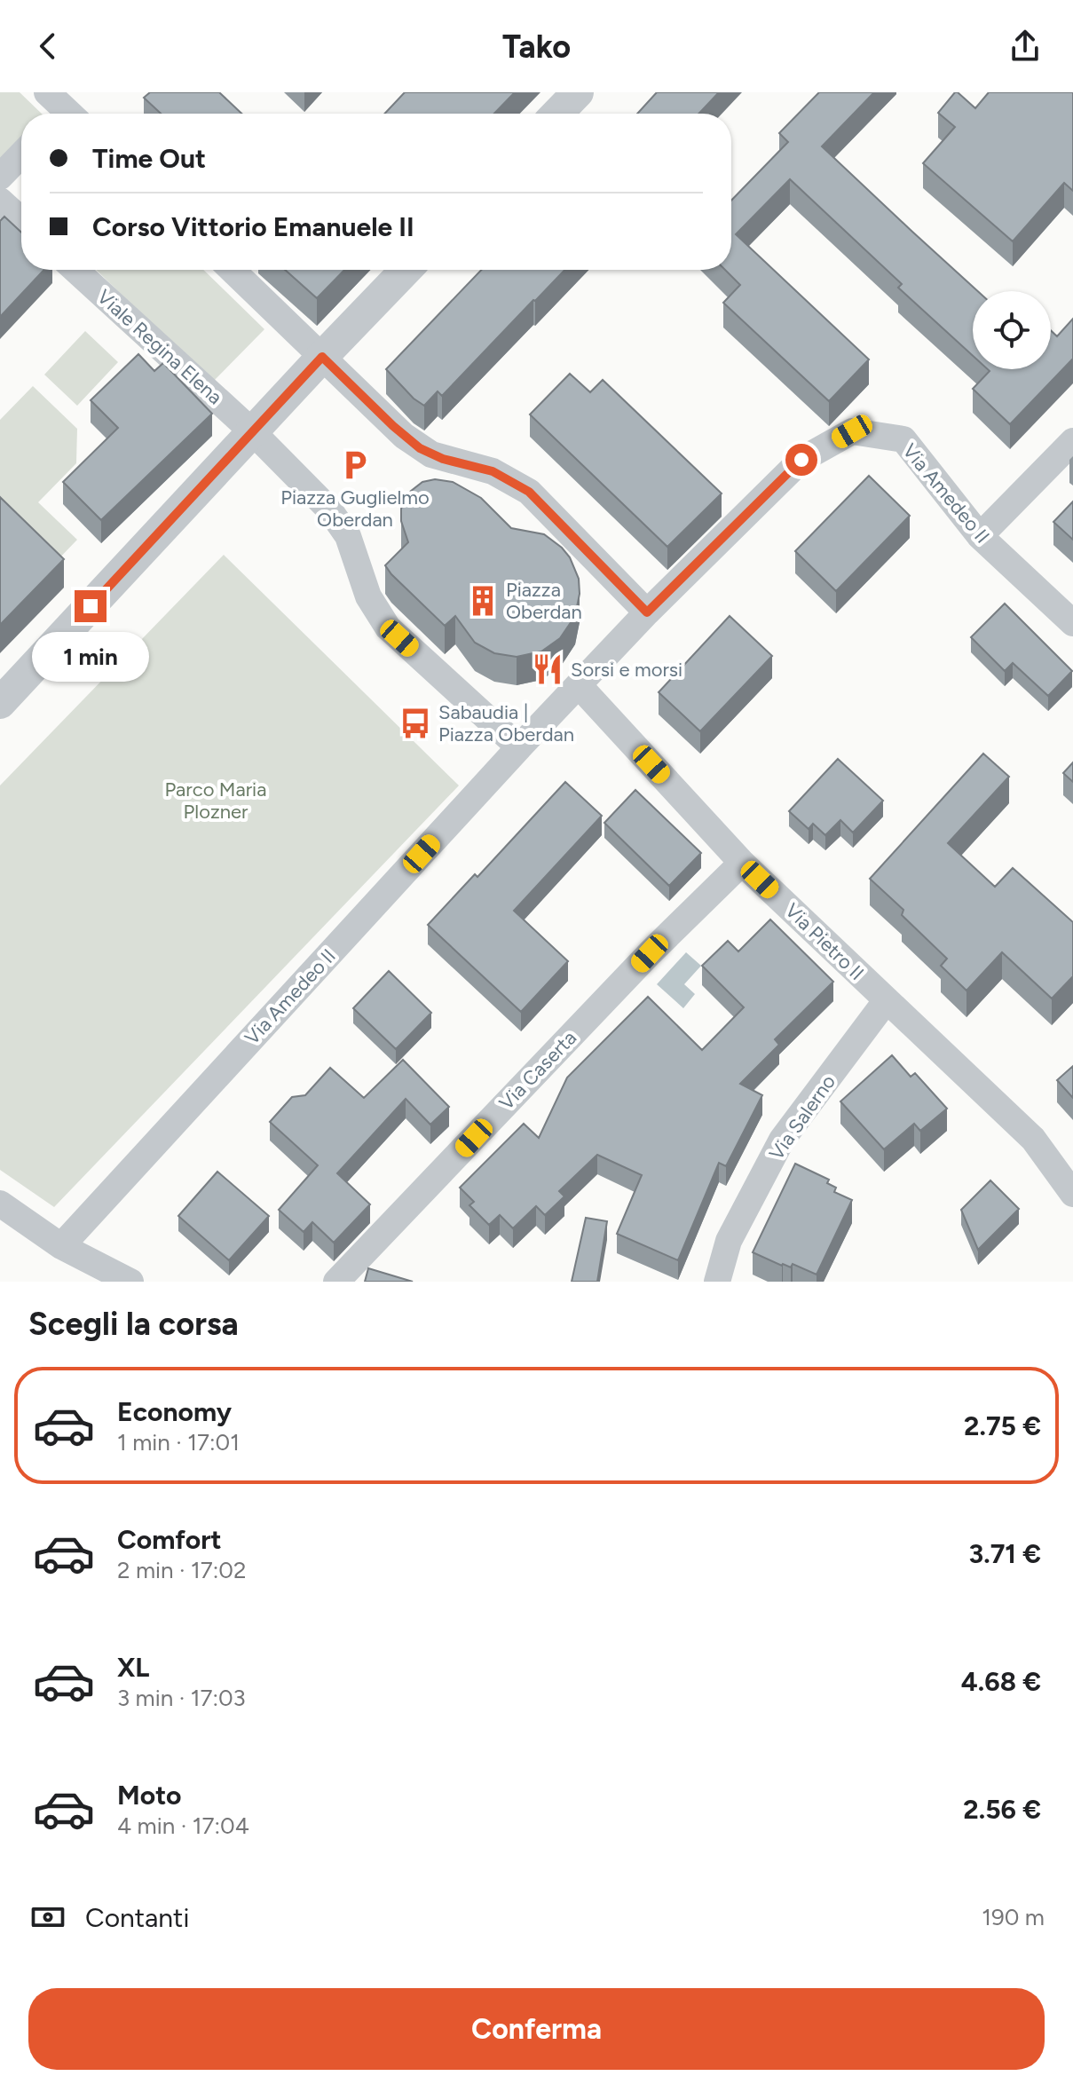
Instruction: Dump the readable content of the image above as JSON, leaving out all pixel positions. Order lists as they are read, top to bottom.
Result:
{
  "streets": {
    "street": [
      "Viale Regina Elena",
      "Via Amedeo II",
      "Via Pietro II",
      "Via Caserta",
      "Via Salerno"
    ]
  },
  "crossings": [
    ["Via Pietro II", "Via Caserta"],
    ["Via Pietro II", "Via Salerno"]
  ],
  "parks": ["Parco Maria Plozner"],
  "places": {
    "parking": ["Piazza Guglielmo Oberdan"],
    "building": ["Piazza Oberdan"],
    "restaurant": ["Sorsi e morsi"],
    "bus stop": ["Sabaudia | Piazza Oberdan"]
  },
  "page": {
    "header": "Tako",
    "banner": ["Time Out", "Corso Vittorio Emanuele II"],
    "bubble": "1 min",
    "heading": "Scegli la corsa",
    "list": [
      {
        "name": "Economy",
        "note": "1 min · 17:01",
        "value": "2.75 €"
      },
      {
        "name": "Comfort",
        "note": "2 min · 17:02",
        "value": "3.71 €"
      },
      {
        "name": "XL",
        "note": "3 min · 17:03",
        "value": "4.68 €"
      },
      {
        "name": "Moto",
        "note": "4 min · 17:04",
        "value": "2.56 €"
      }
    ],
    "pay": ["Contanti", "190 m"],
    "buttons": "Conferma"
  }
}
